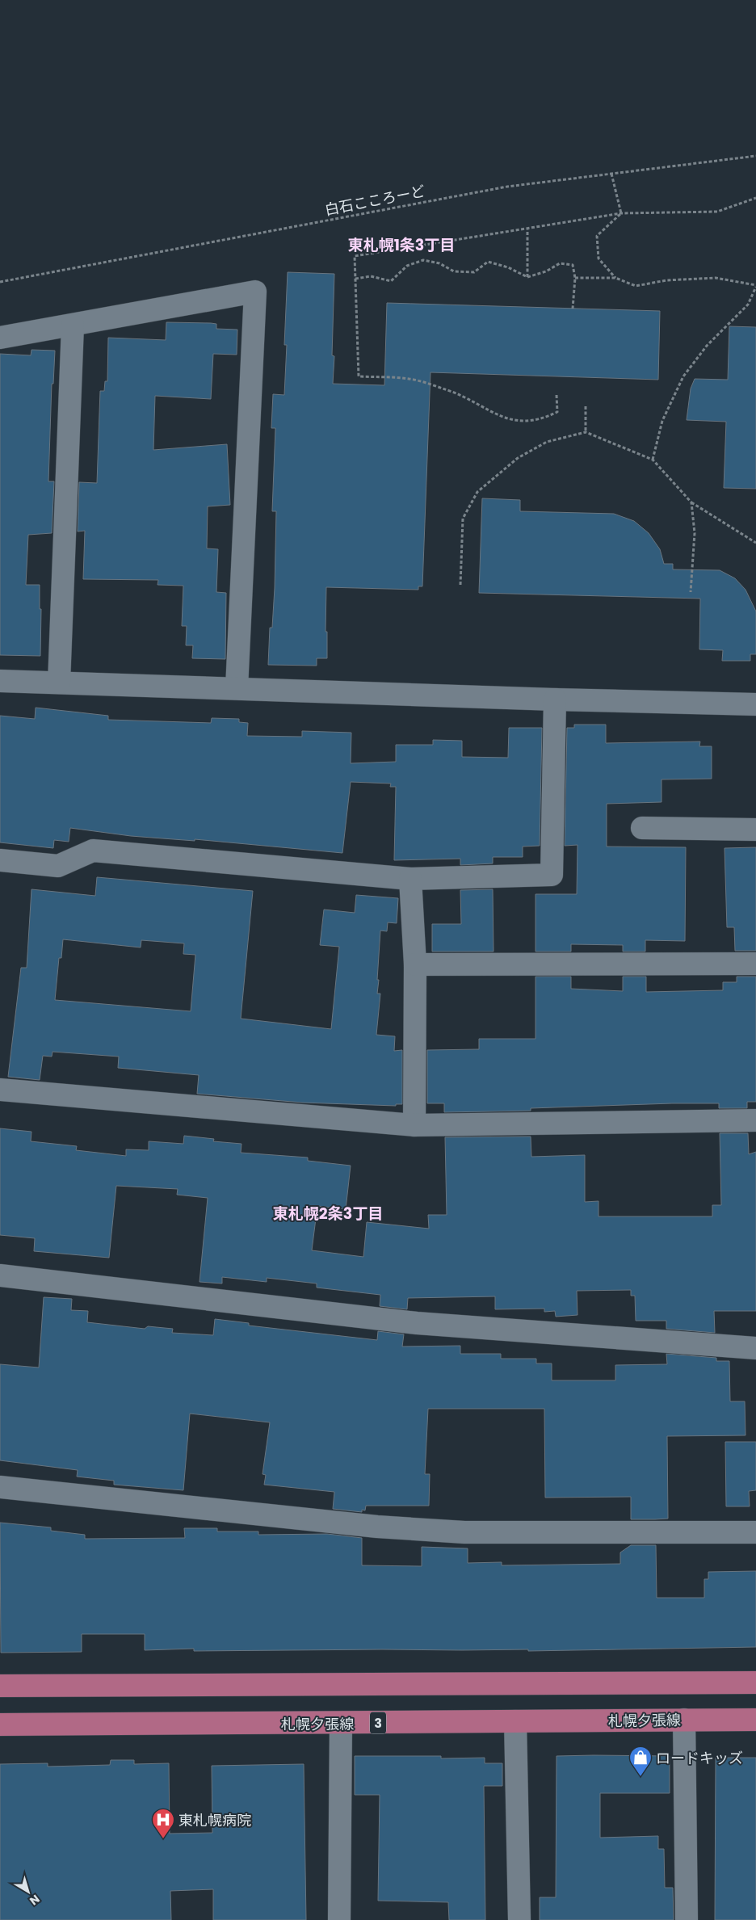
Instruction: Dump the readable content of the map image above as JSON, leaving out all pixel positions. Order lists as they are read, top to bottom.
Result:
{
  "streets": {
    "main road": ["札幌夕張線", "3"],
    "path": ["白石こころーど"]
  },
  "districts": ["東札幌1条3丁目", "東札幌2条3丁目"],
  "places": {
    "shop": ["ロードキッズ"],
    "hospital": ["東札幌病院"]
  },
  "north": "bottom right"
}
